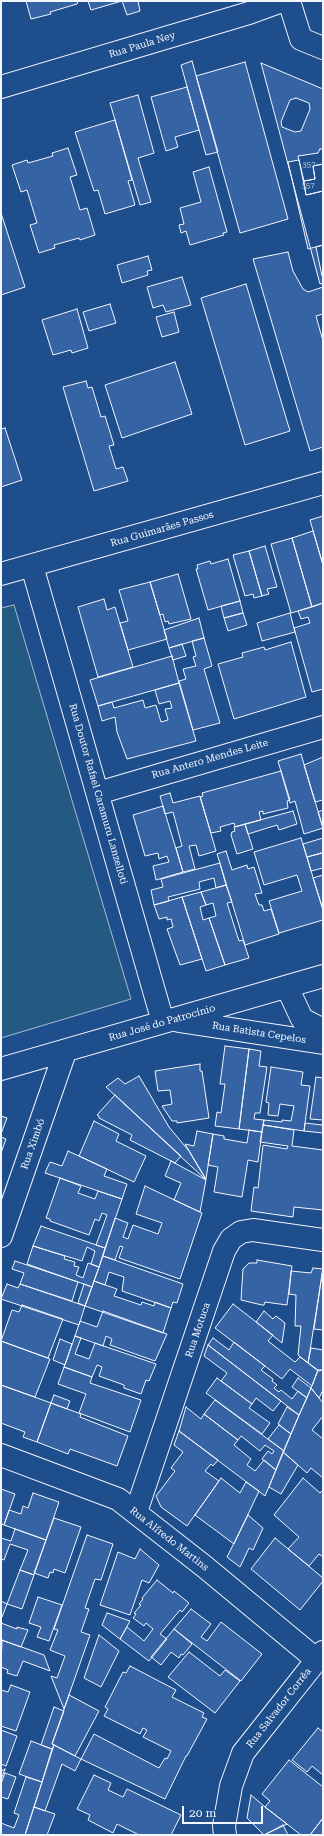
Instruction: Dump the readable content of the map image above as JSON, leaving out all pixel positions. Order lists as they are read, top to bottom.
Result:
{
  "streets": {
    "street": [
      "Rua Paula Ney",
      "Rua Guimarães Passos",
      "Rua Antero Mendes Leite",
      "Rua Doutor Rafael Caramuru Lanzelloti",
      "Rua José do Patrocínio",
      "Rua Batista Cepelos",
      "Rua Ximbó",
      "Rua Motuca",
      "Rua Alfredo Martins",
      "Rua Salvador Corrêa"
    ]
  },
  "crossings": [
    ["Rua Guimarães Passos", "Rua Doutor Rafael Caramuru Lanzelloti"],
    ["Rua Antero Mendes Leite", "Rua Doutor Rafael Caramuru Lanzelloti"],
    ["Rua Doutor Rafael Caramuru Lanzelloti", "Rua José do Patrocínio"],
    ["Rua Doutor Rafael Caramuru Lanzelloti", "Rua Batista Cepelos"],
    ["Rua José do Patrocínio", "Rua Batista Cepelos"],
    ["Rua José do Patrocínio", "Rua Ximbó"],
    ["Rua Motuca", "Rua Alfredo Martins"],
    ["Rua Alfredo Martins", "Rua Salvador Corrêa"]
  ],
  "house_numbers": ["357", "357"],
  "scale_bar": "20 m"
}
